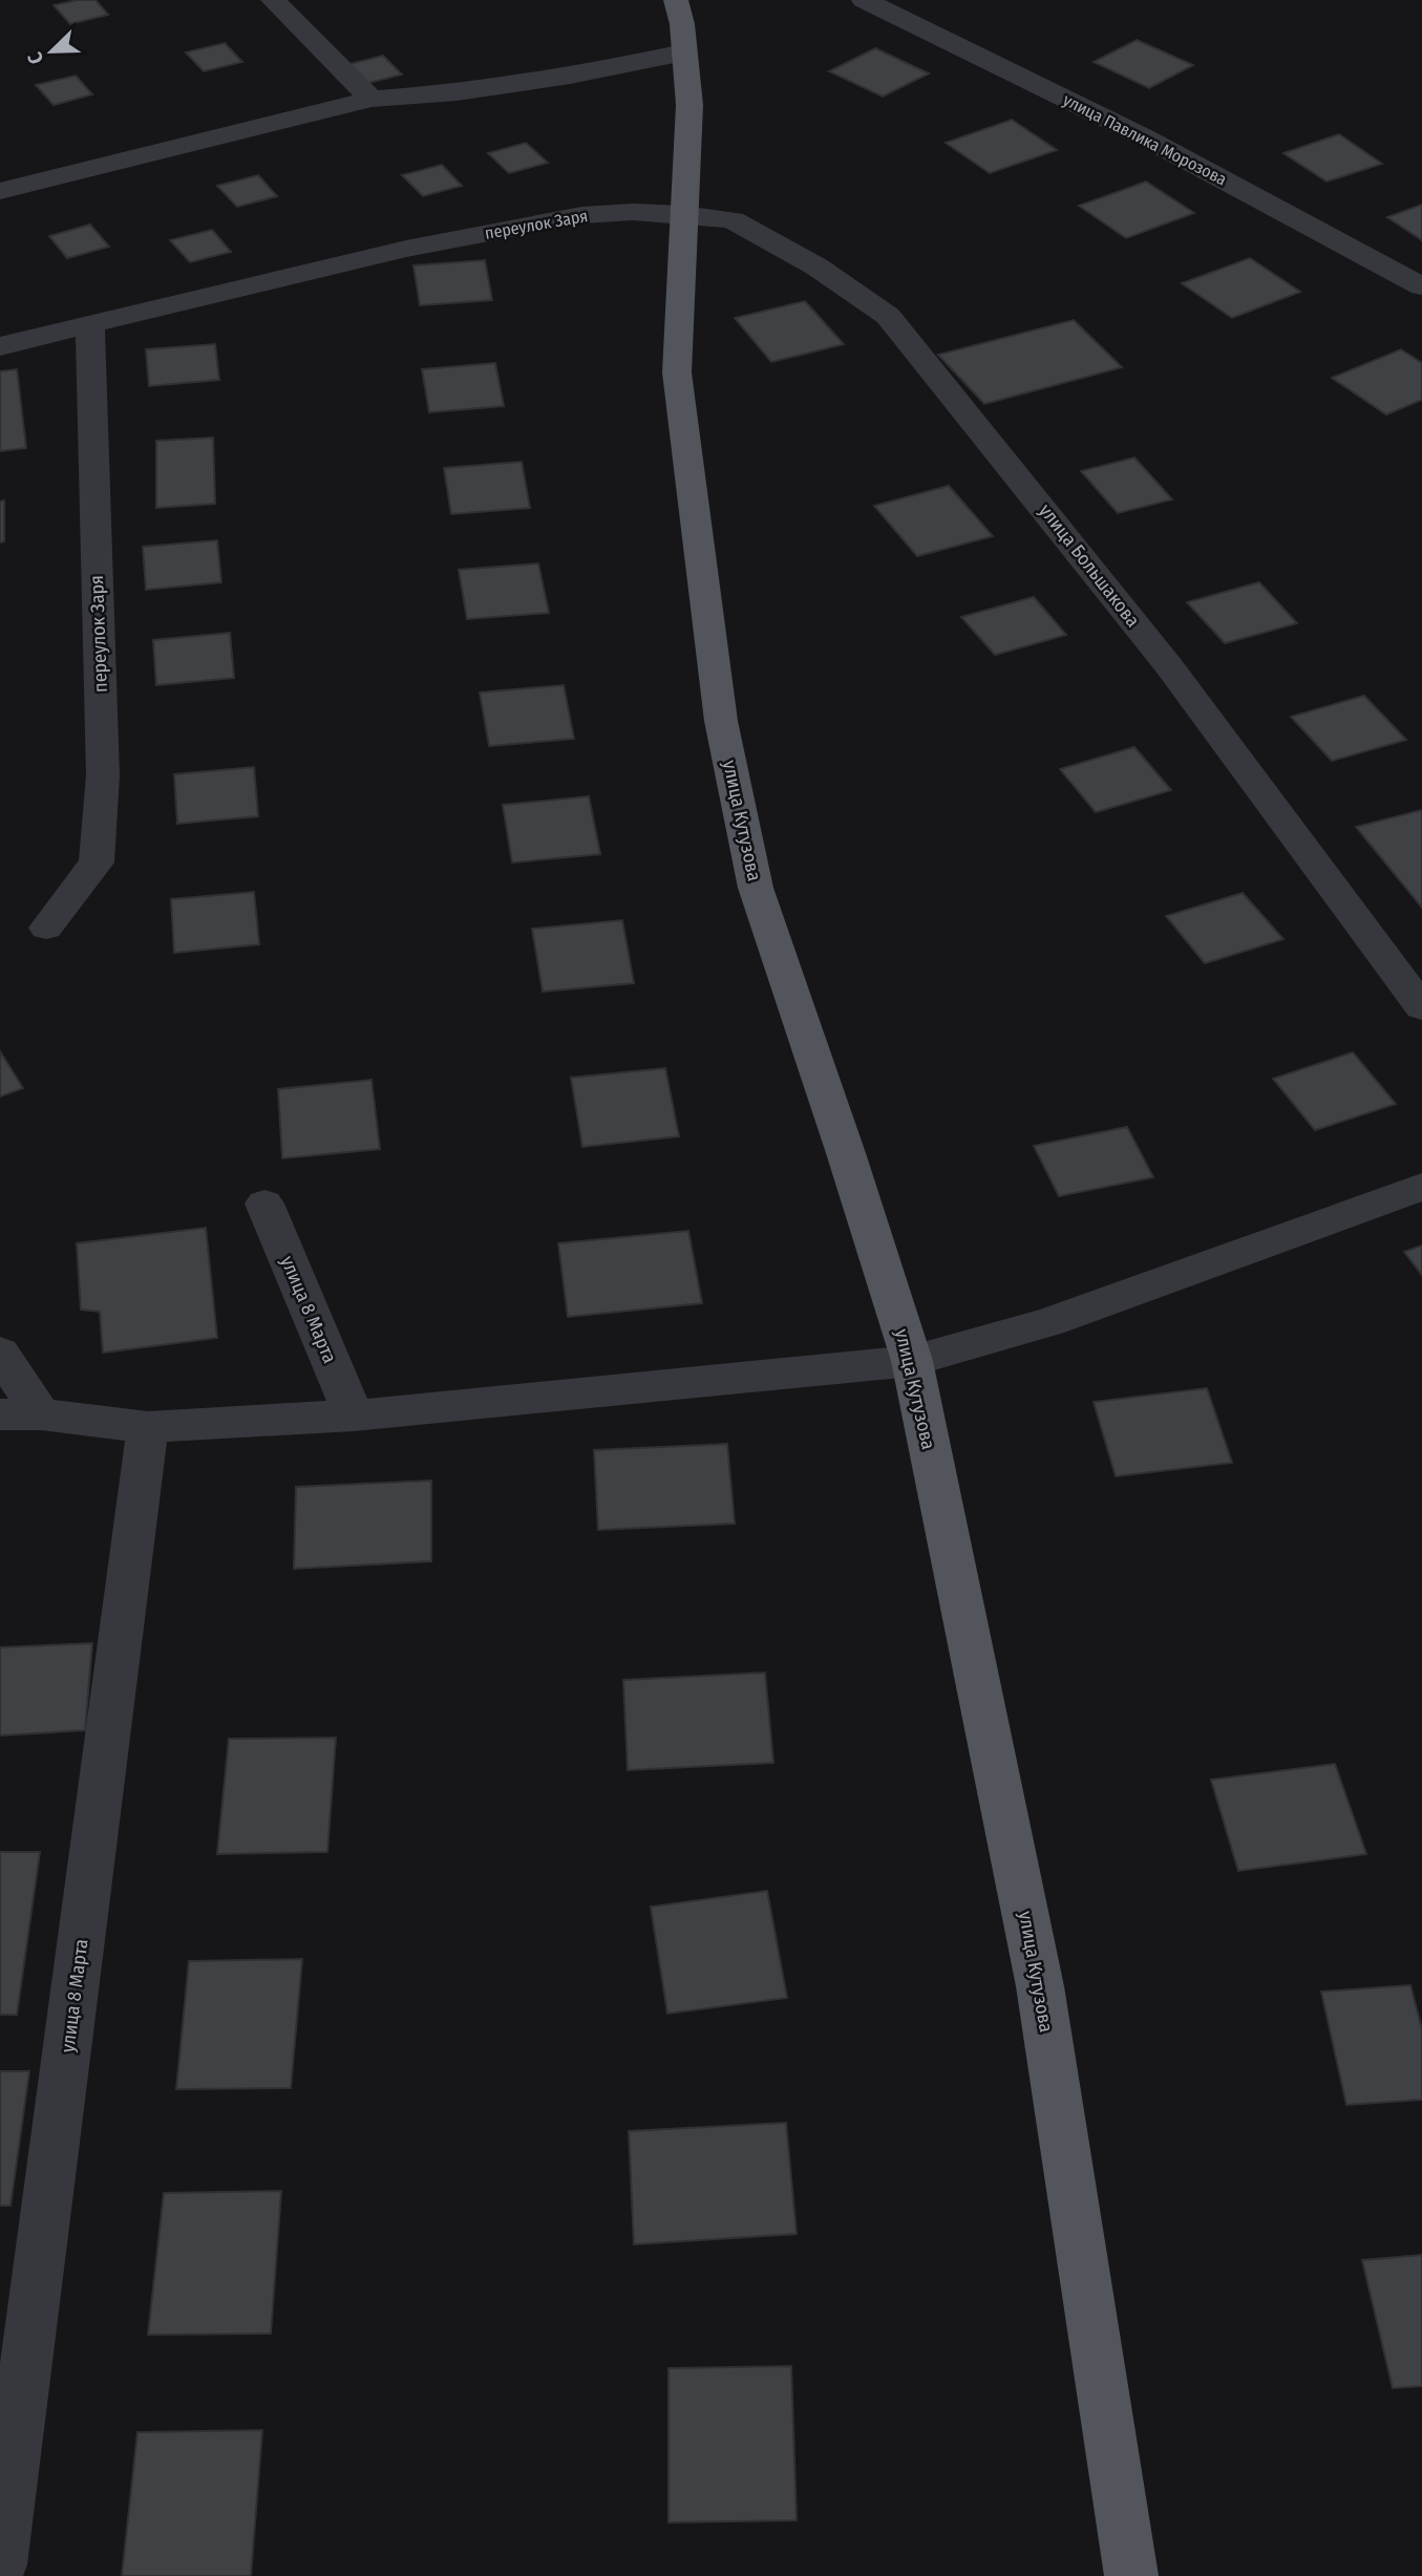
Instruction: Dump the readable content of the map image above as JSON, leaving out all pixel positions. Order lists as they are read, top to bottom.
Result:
{
  "streets": {
    "main road": ["улица Кутузова"],
    "street": [
      "улица Павлика Морозова",
      "переулок Заря",
      "улица Большакова",
      "улица 8 Марта"
    ]
  },
  "crossings": [
    ["переулок Заря", "улица Большакова"],
    ["переулок Заря", "улица Кутузова"],
    ["улица Большакова", "улица Кутузова"]
  ],
  "north": "bottom left"
}
